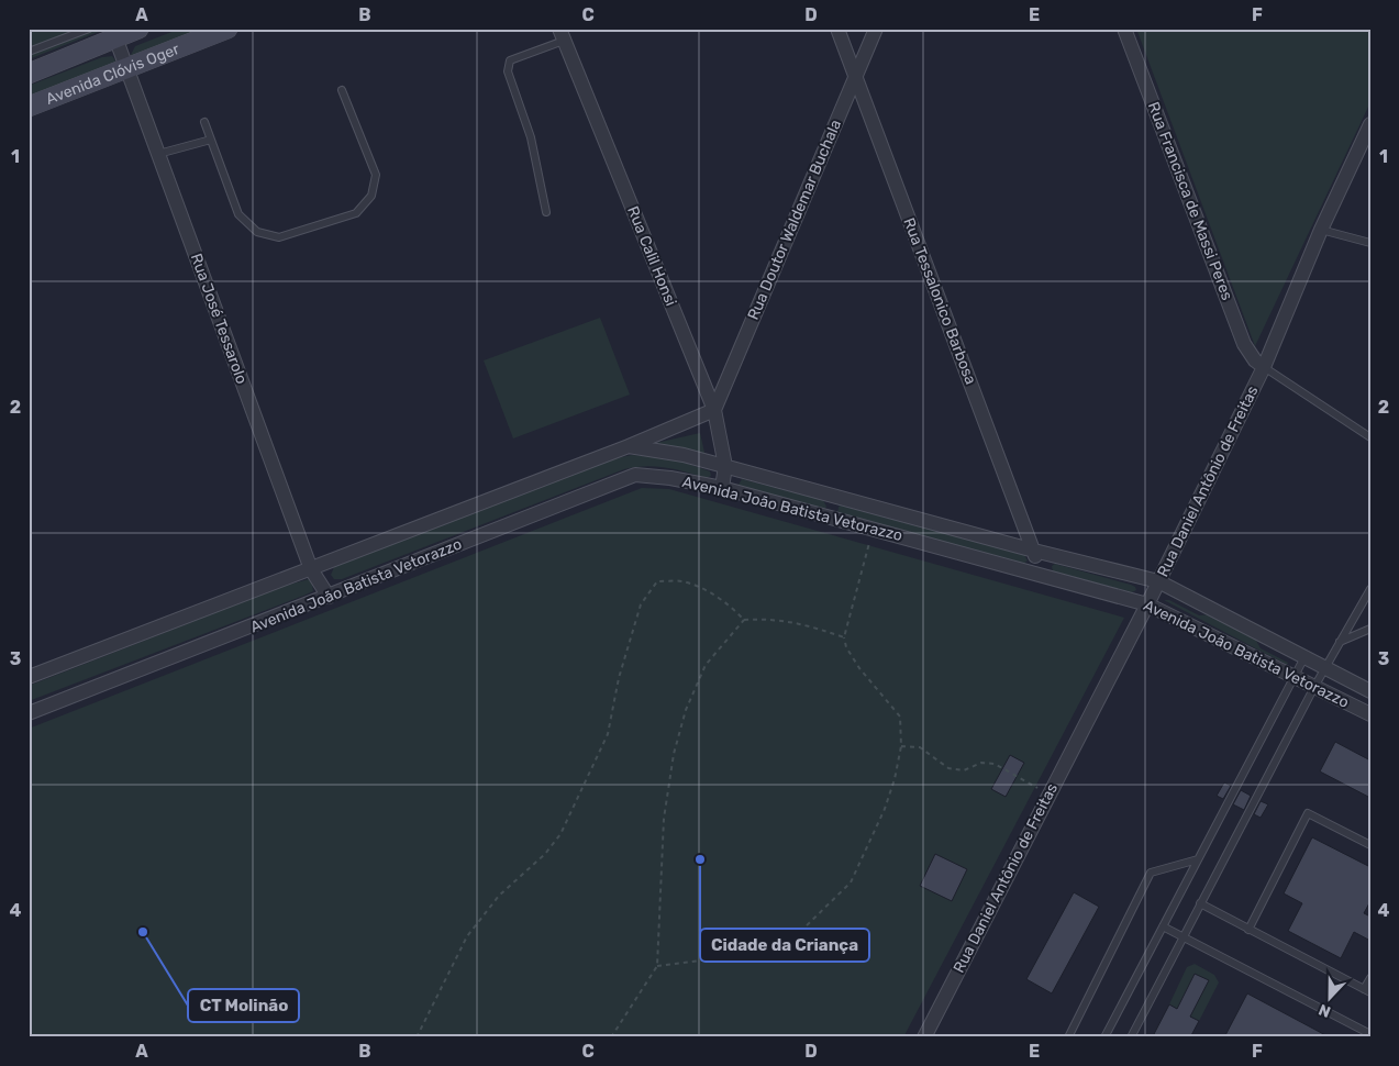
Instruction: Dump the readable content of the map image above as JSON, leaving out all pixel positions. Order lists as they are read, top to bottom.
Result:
{
  "streets": {
    "main road": ["Avenida Clóvis Oger"],
    "street": [
      "Rua Francisca de Massi Peres",
      "Rua Doutor Waldemar Buchala",
      "Rua Calil Honsi",
      "Rua Tessalonico Barbosa",
      "Rua José Tessarolo",
      "Rua Daniel Antônio de Freitas",
      "Avenida João Batista Vetorazzo"
    ]
  },
  "crossings": [
    ["Avenida Clóvis Oger", "Rua José Tessarolo"],
    ["Rua Francisca de Massi Peres", "Rua Daniel Antônio de Freitas"],
    ["Rua Doutor Waldemar Buchala", "Rua Calil Honsi"],
    ["Rua Doutor Waldemar Buchala", "Rua Tessalonico Barbosa"],
    ["Rua Calil Honsi", "Avenida João Batista Vetorazzo"],
    ["Rua Tessalonico Barbosa", "Avenida João Batista Vetorazzo"],
    ["Rua José Tessarolo", "Avenida João Batista Vetorazzo"],
    ["Rua Daniel Antônio de Freitas", "Avenida João Batista Vetorazzo"]
  ],
  "places": ["Cidade da Criança", "CT Molinão"],
  "north": "bottom",
  "grid": {
    "columns": [
      "A",
      "B",
      "C",
      "D",
      "E",
      "F"
    ],
    "rows": [
      "1",
      "2",
      "3",
      "4"
    ]
  }
}
